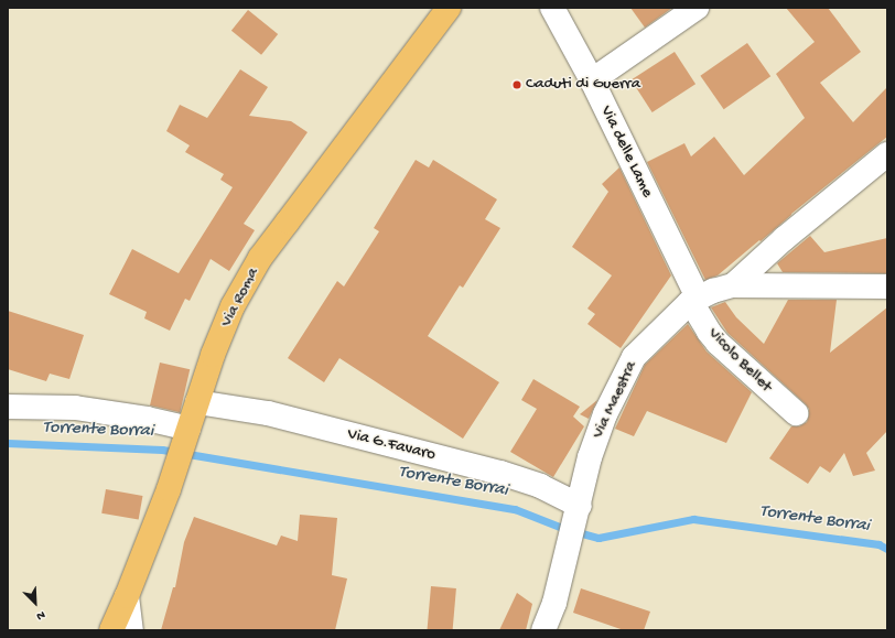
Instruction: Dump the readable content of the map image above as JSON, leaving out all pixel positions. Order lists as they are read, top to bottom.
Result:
{
  "streets": {
    "main road": ["Via Roma"],
    "street": [
      "Via delle Lame",
      "Vicolo Bellet",
      "Via Maestra",
      "Via G.Favaro"
    ]
  },
  "crossings": [
    ["Via delle Lame", "Vicolo Bellet"],
    ["Via delle Lame", "Via Maestra"],
    ["Via Roma", "Via G.Favaro"],
    ["Vicolo Bellet", "Via Maestra"],
    ["Via Maestra", "Via G.Favaro"]
  ],
  "water": ["Torrente Borrai"],
  "places": ["Caduti di Guerra"],
  "north": "bottom right"
}
